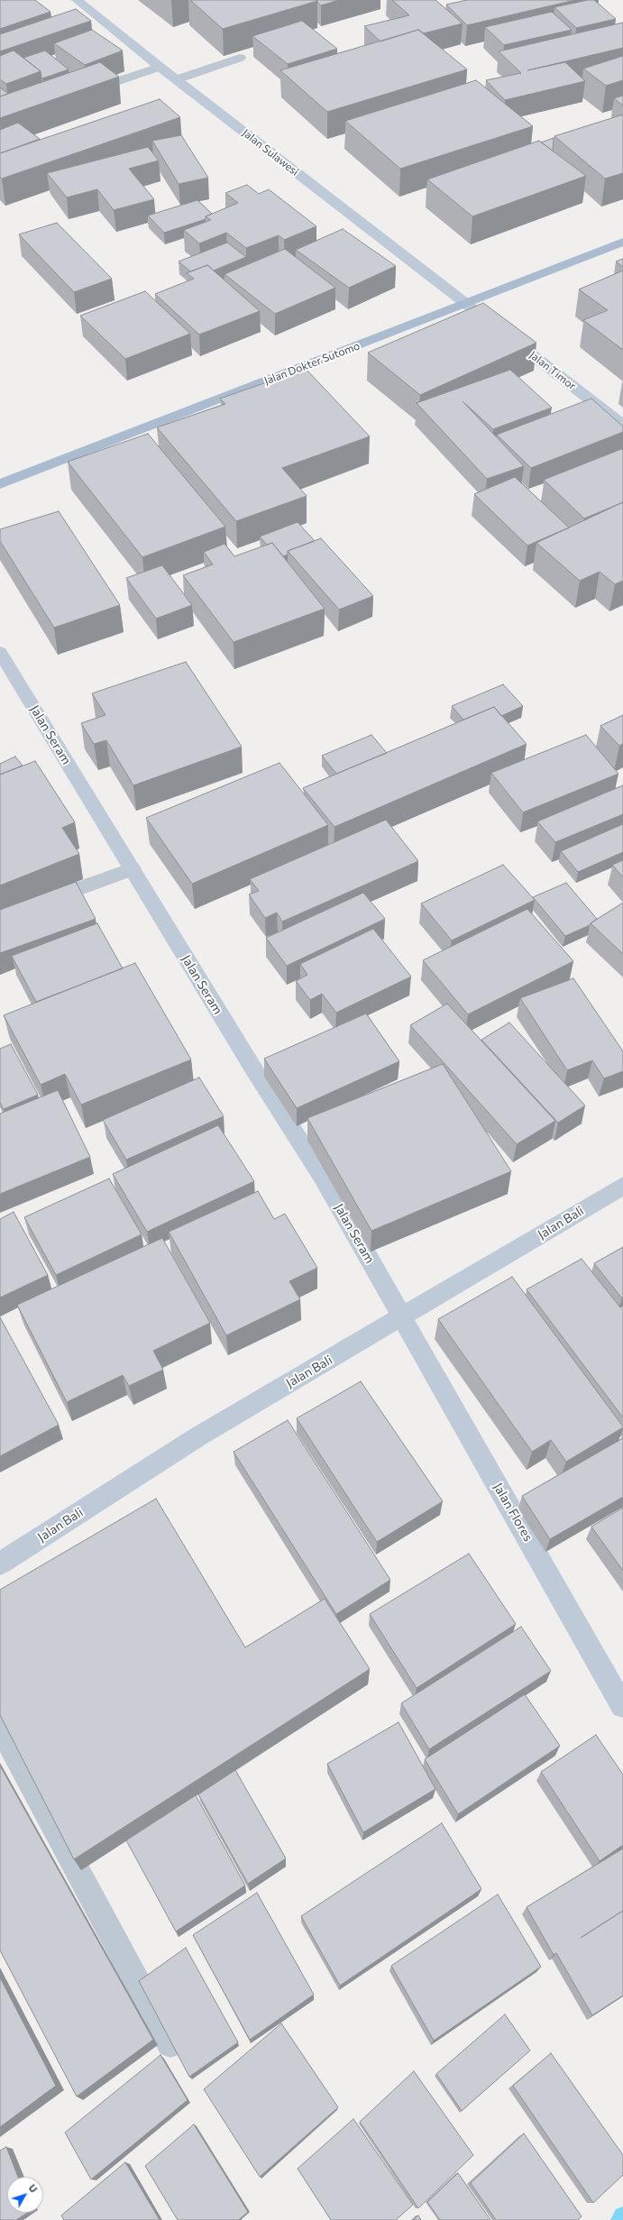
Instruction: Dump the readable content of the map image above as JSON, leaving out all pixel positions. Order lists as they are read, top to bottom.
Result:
{
  "streets": {
    "main road": [
      "Jalan Sulawesi",
      "Jalan Dokter Sutomo",
      "Jalan Timor",
      "Jalan Seram",
      "Jalan Bali",
      "Jalan Flores"
    ]
  },
  "crossings": [
    ["Jalan Sulawesi", "Jalan Dokter Sutomo"],
    ["Jalan Sulawesi", "Jalan Timor"],
    ["Jalan Dokter Sutomo", "Jalan Timor"],
    ["Jalan Seram", "Jalan Bali"],
    ["Jalan Seram", "Jalan Flores"],
    ["Jalan Bali", "Jalan Flores"]
  ],
  "north": "top right"
}
